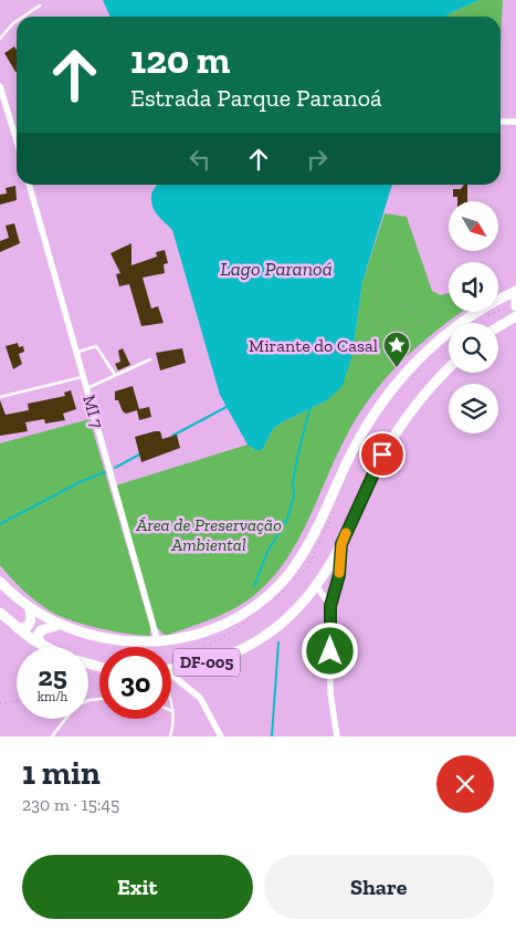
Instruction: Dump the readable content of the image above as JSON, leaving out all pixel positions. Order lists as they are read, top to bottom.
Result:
{
  "streets": {
    "main road": ["DF-005"],
    "street": ["MI 7"]
  },
  "crossings": [
    ["MI 7", "DF-005"]
  ],
  "water": ["Lago Paranoá"],
  "parks": ["Área de Preservação Ambiental"],
  "places": {
    "place": ["Mirante do Casal"]
  },
  "north": "bottom right",
  "page": {
    "turn": ["120 m", "Estrada Parque Paranoá"],
    "speed": "25 km/h",
    "limit": "30",
    "heading": ["1 min", "230 m · 15:45"],
    "buttons": ["Exit", "Share"]
  }
}
